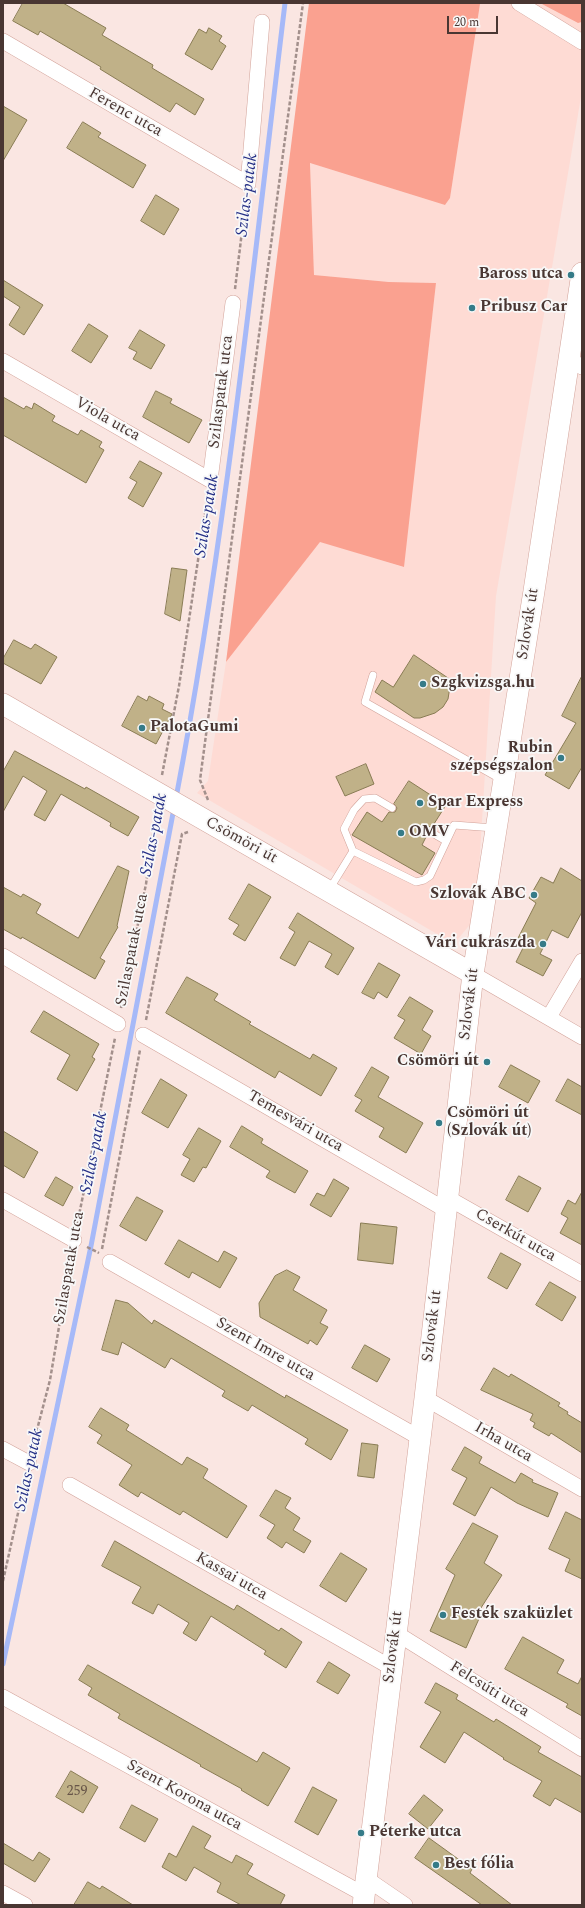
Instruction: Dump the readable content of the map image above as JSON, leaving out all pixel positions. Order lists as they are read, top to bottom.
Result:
{
  "streets": {
    "main road": ["Szlovák út", "Csömöri út"],
    "street": [
      "Ferenc utca",
      "Szilaspatak utca",
      "Viola utca",
      "Temesvári utca",
      "Cserkút utca",
      "Szent Imre utca",
      "Irha utca",
      "Kassai utca",
      "Felcsúti utca",
      "Szent Korona utca"
    ]
  },
  "crossings": [
    ["Szilaspatak utca", "Viola utca"],
    ["Szilaspatak utca", "Csömöri út"],
    ["Szlovák út", "Csömöri út"],
    ["Szlovák út", "Temesvári utca"],
    ["Szlovák út", "Cserkút utca"],
    ["Szlovák út", "Szent Imre utca"],
    ["Szlovák út", "Irha utca"],
    ["Szlovák út", "Kassai utca"],
    ["Szlovák út", "Felcsúti utca"],
    ["Szlovák út", "Szent Korona utca"],
    ["Temesvári utca", "Cserkút utca"]
  ],
  "water": ["Szilas-patak"],
  "places": [
    "Baross utca",
    "Pribusz Car",
    "Szgkvizsga.hu",
    "PalotaGumi",
    "Rubin szépségszalon",
    "Spar Express",
    "OMV",
    "Szlovák ABC",
    "Vári cukrászda",
    "Csömöri út",
    "Csömöri út (Szlovák út)",
    "Festék szaküzlet",
    "Péterke utca",
    "Best fólia"
  ],
  "house_numbers": ["259"],
  "scale_bar": "20 m"
}
